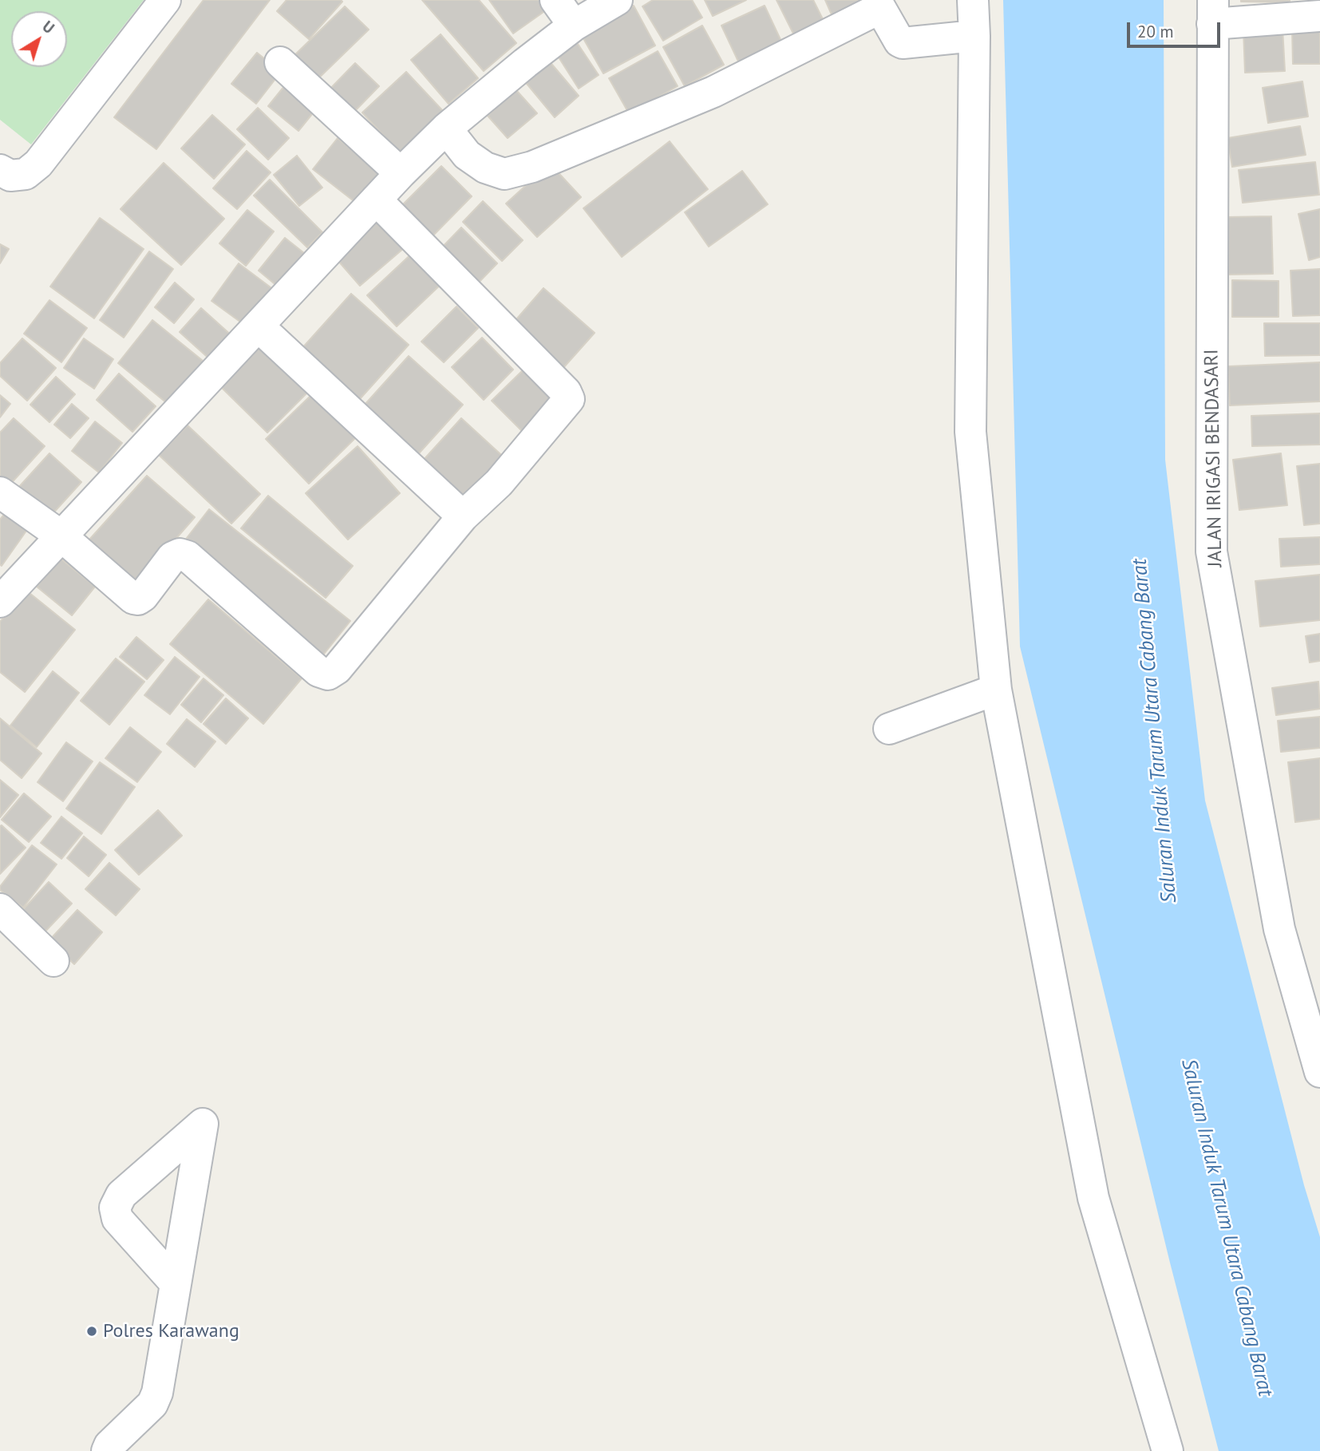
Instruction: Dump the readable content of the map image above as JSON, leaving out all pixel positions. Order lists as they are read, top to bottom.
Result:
{
  "streets": {
    "street": ["JALAN IRIGASI BENDASARI"]
  },
  "water": ["Saluran Induk Tarum Utara Cabang Barat"],
  "places": ["Polres Karawang"],
  "scale_bar": "20 m",
  "north": "top right"
}
